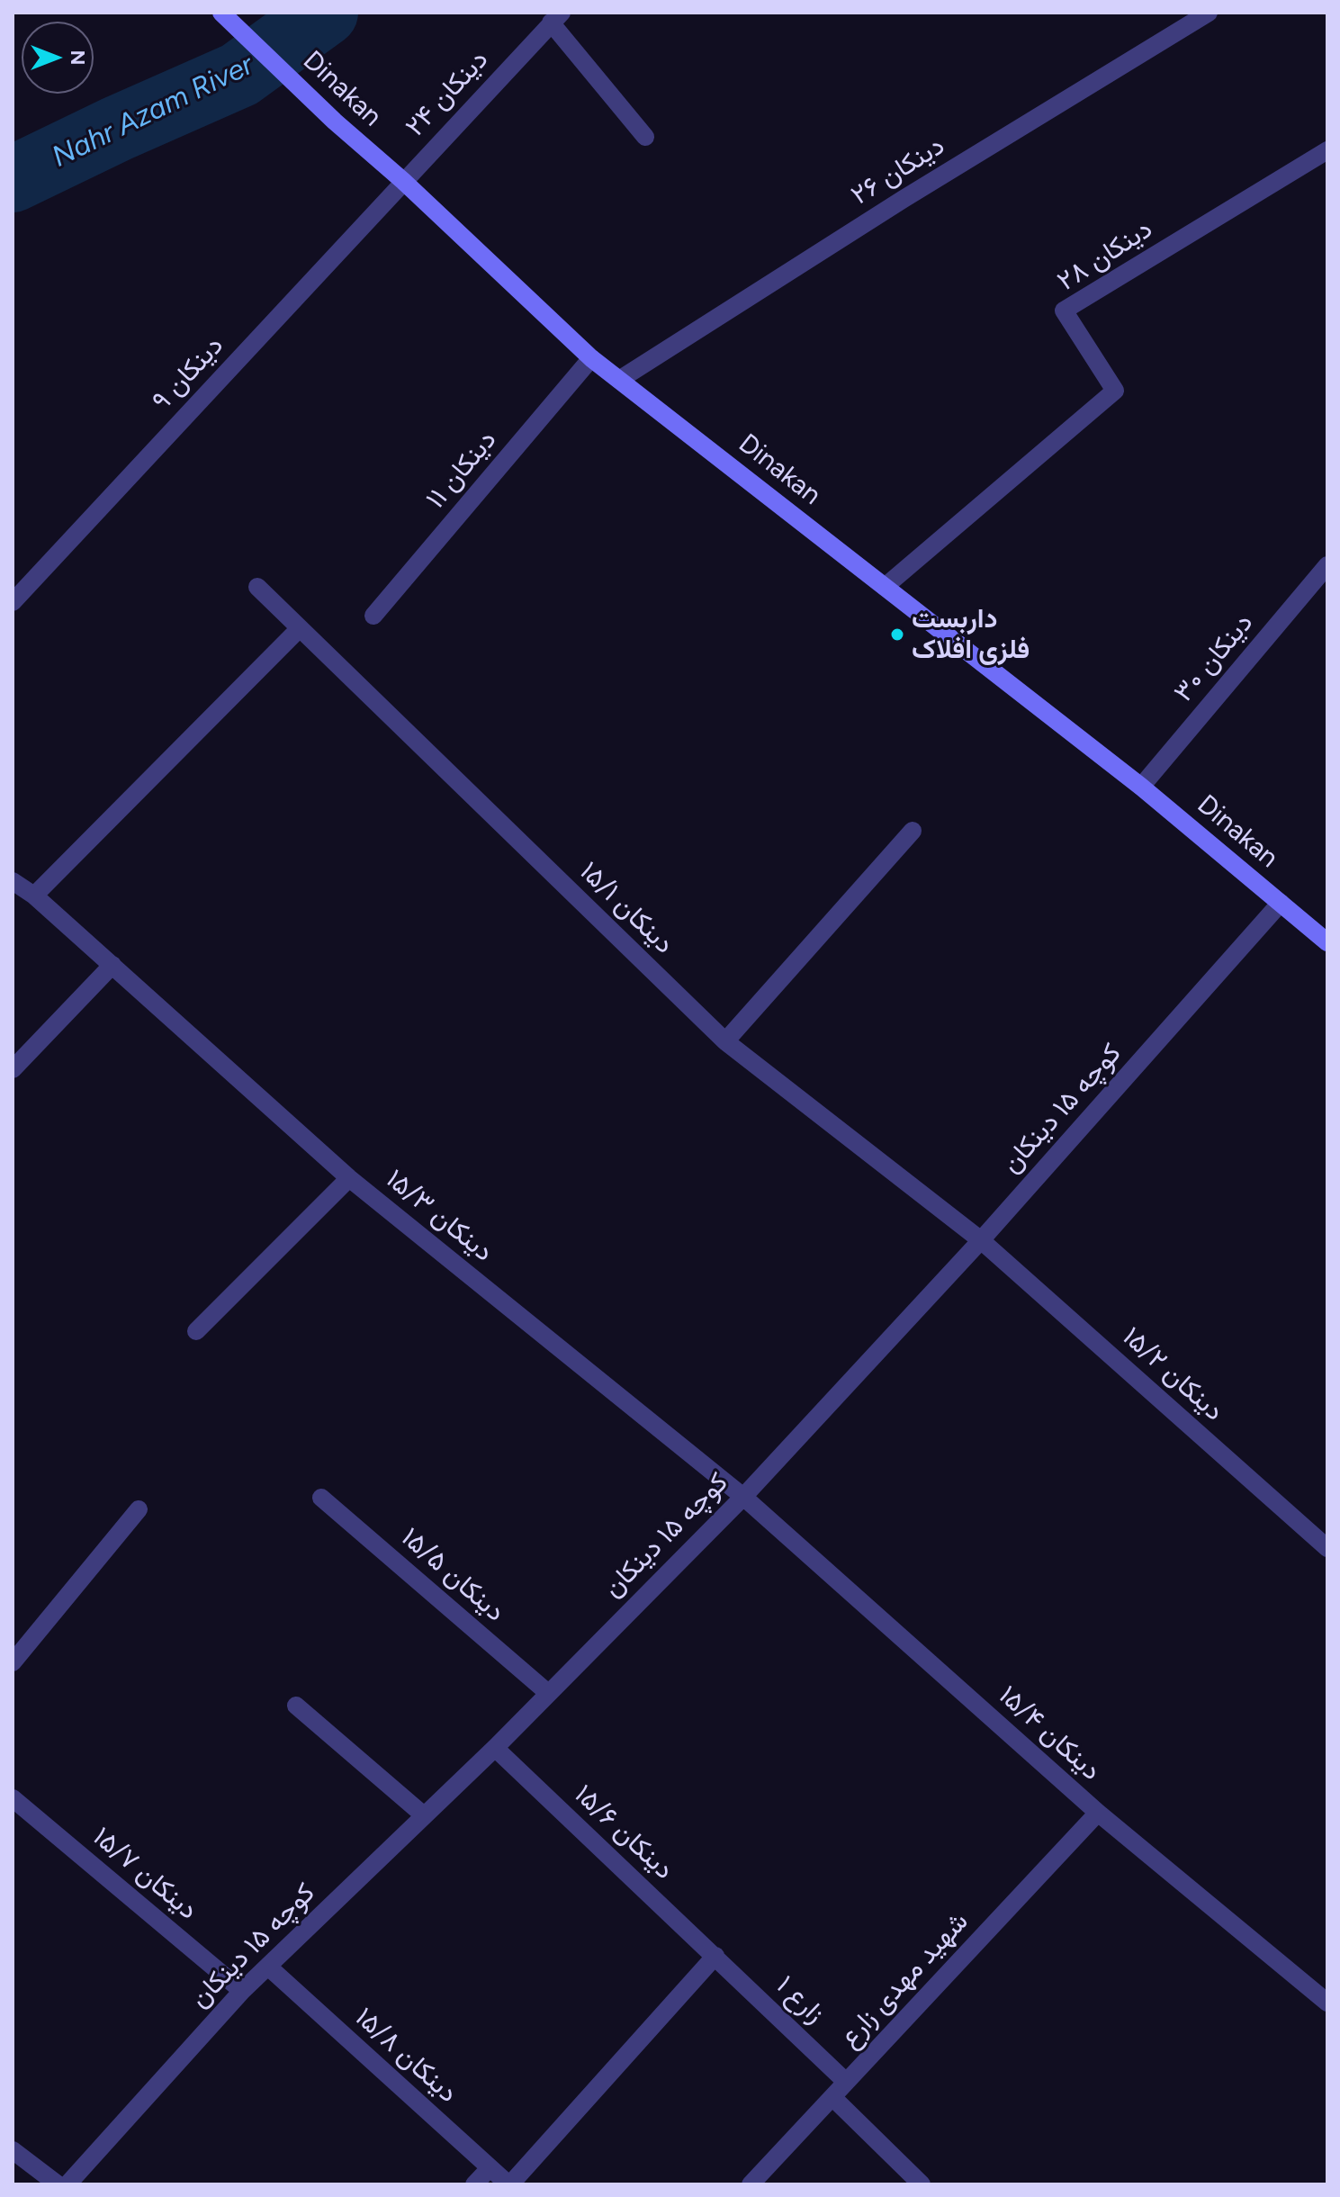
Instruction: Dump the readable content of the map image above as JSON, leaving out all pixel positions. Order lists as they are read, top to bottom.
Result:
{
  "streets": {
    "main road": ["Dinakan"],
    "street": [
      "۲۴ دینکان",
      "۲۶ دینکان",
      "۲۸ دینکان",
      "۹ دینکان",
      "۱۱ دینکان",
      "۳۰ دینکان",
      "۱۵/۱ دینکان",
      "کوچه ۱۵ دینکان",
      "۱۵/۳ دینکان",
      "۱۵/۲ دینکان",
      "۱۵/۵ دینکان",
      "۱۵/۴ دینکان",
      "۱۵/۶ دینکان",
      "۱۵/۷ دینکان",
      "شهید مهدی زارع",
      "۱ زارع",
      "۱۵/۸ دینکان"
    ]
  },
  "crossings": [
    ["Dinakan", "۲۴ دینکان"],
    ["Dinakan", "۲۶ دینکان"],
    ["Dinakan", "۲۸ دینکان"],
    ["Dinakan", "۹ دینکان"],
    ["Dinakan", "۱۱ دینکان"],
    ["Dinakan", "۳۰ دینکان"],
    ["Dinakan", "کوچه ۱۵ دینکان"],
    ["۲۴ دینکان", "۹ دینکان"],
    ["۱۵/۱ دینکان", "کوچه ۱۵ دینکان"],
    ["۱۵/۱ دینکان", "۱۵/۲ دینکان"],
    ["کوچه ۱۵ دینکان", "۱۵/۳ دینکان"],
    ["کوچه ۱۵ دینکان", "۱۵/۲ دینکان"],
    ["کوچه ۱۵ دینکان", "۱۵/۵ دینکان"],
    ["کوچه ۱۵ دینکان", "۱۵/۴ دینکان"],
    ["کوچه ۱۵ دینکان", "۱۵/۶ دینکان"],
    ["کوچه ۱۵ دینکان", "۱۵/۷ دینکان"],
    ["کوچه ۱۵ دینکان", "۱۵/۸ دینکان"],
    ["۱۵/۳ دینکان", "۱۵/۴ دینکان"],
    ["۱۵/۴ دینکان", "شهید مهدی زارع"],
    ["۱۵/۶ دینکان", "۱ زارع"],
    ["شهید مهدی زارع", "۱ زارع"]
  ],
  "water": ["Nahr Azam River"],
  "places": ["داربست فلزی افلاک"],
  "north": "right"
}
